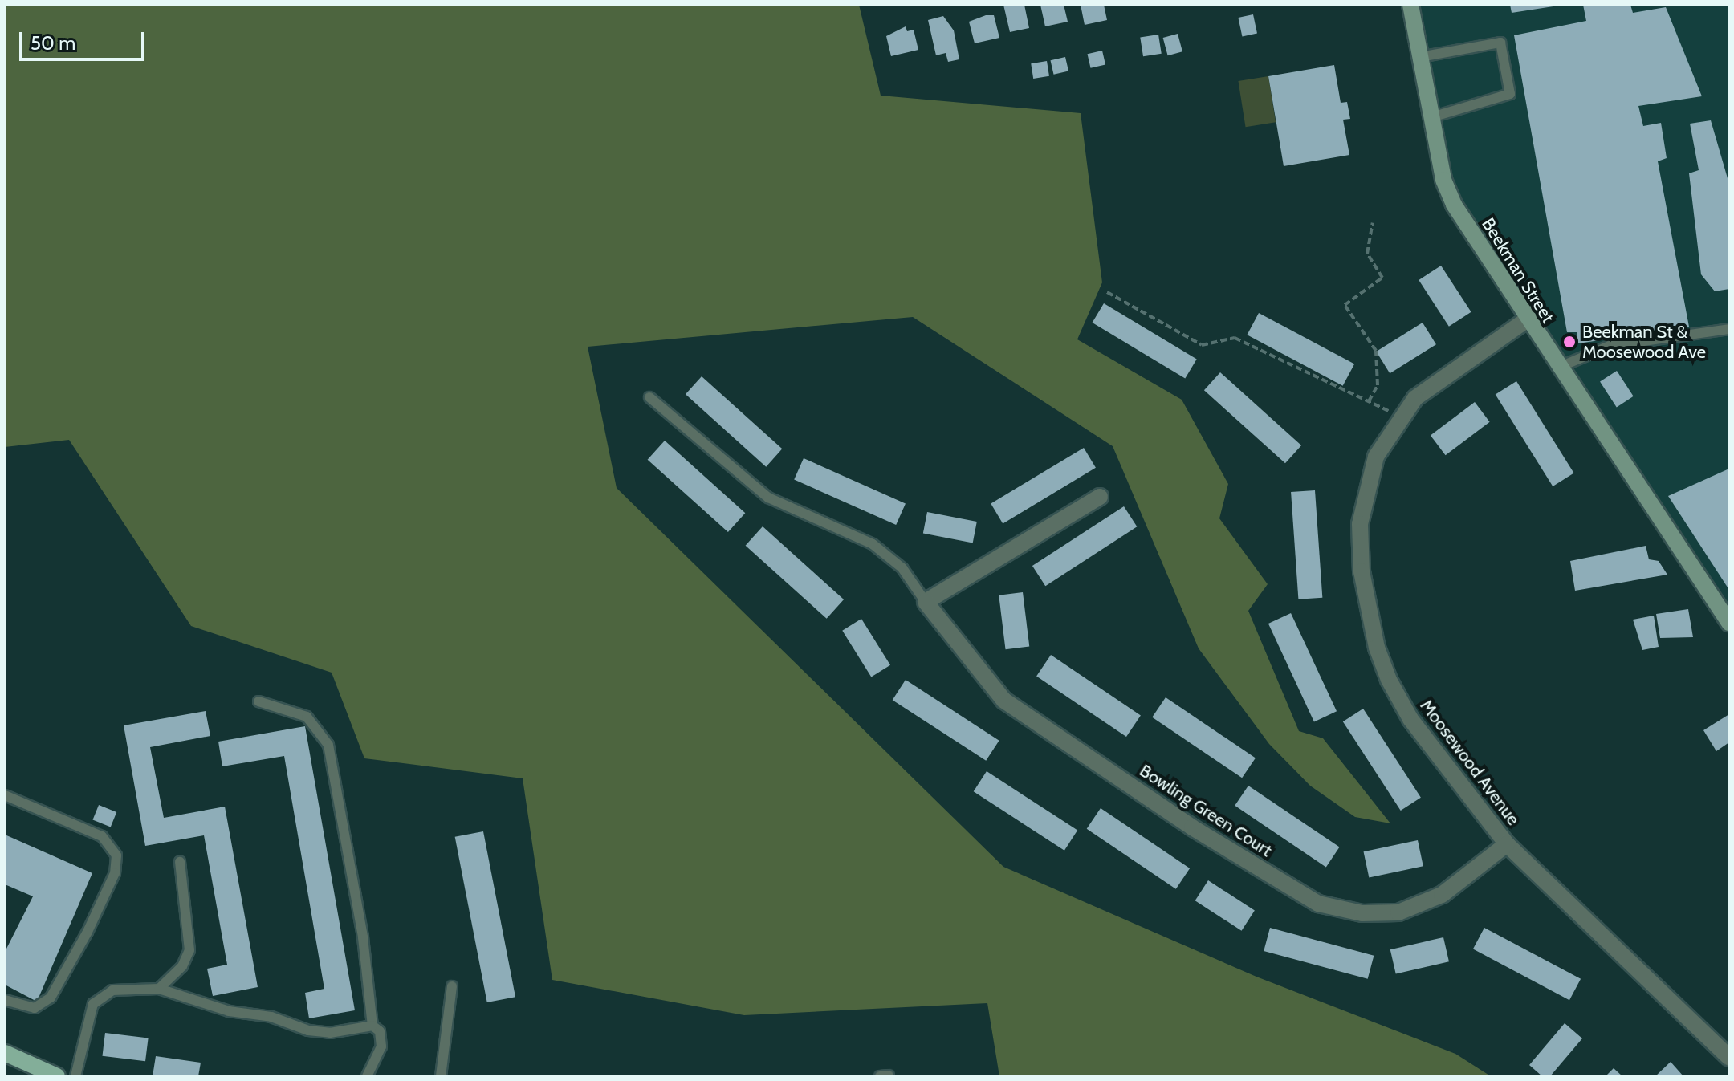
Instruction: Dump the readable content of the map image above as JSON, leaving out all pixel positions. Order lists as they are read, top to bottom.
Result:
{
  "streets": {
    "main road": ["Beekman Street"],
    "street": ["Moosewood Avenue", "Bowling Green Court"]
  },
  "crossings": [
    ["Beekman Street", "Moosewood Avenue"],
    ["Moosewood Avenue", "Bowling Green Court"]
  ],
  "places": ["Beekman St & Moosewood Ave"],
  "scale_bar": "50 m"
}
